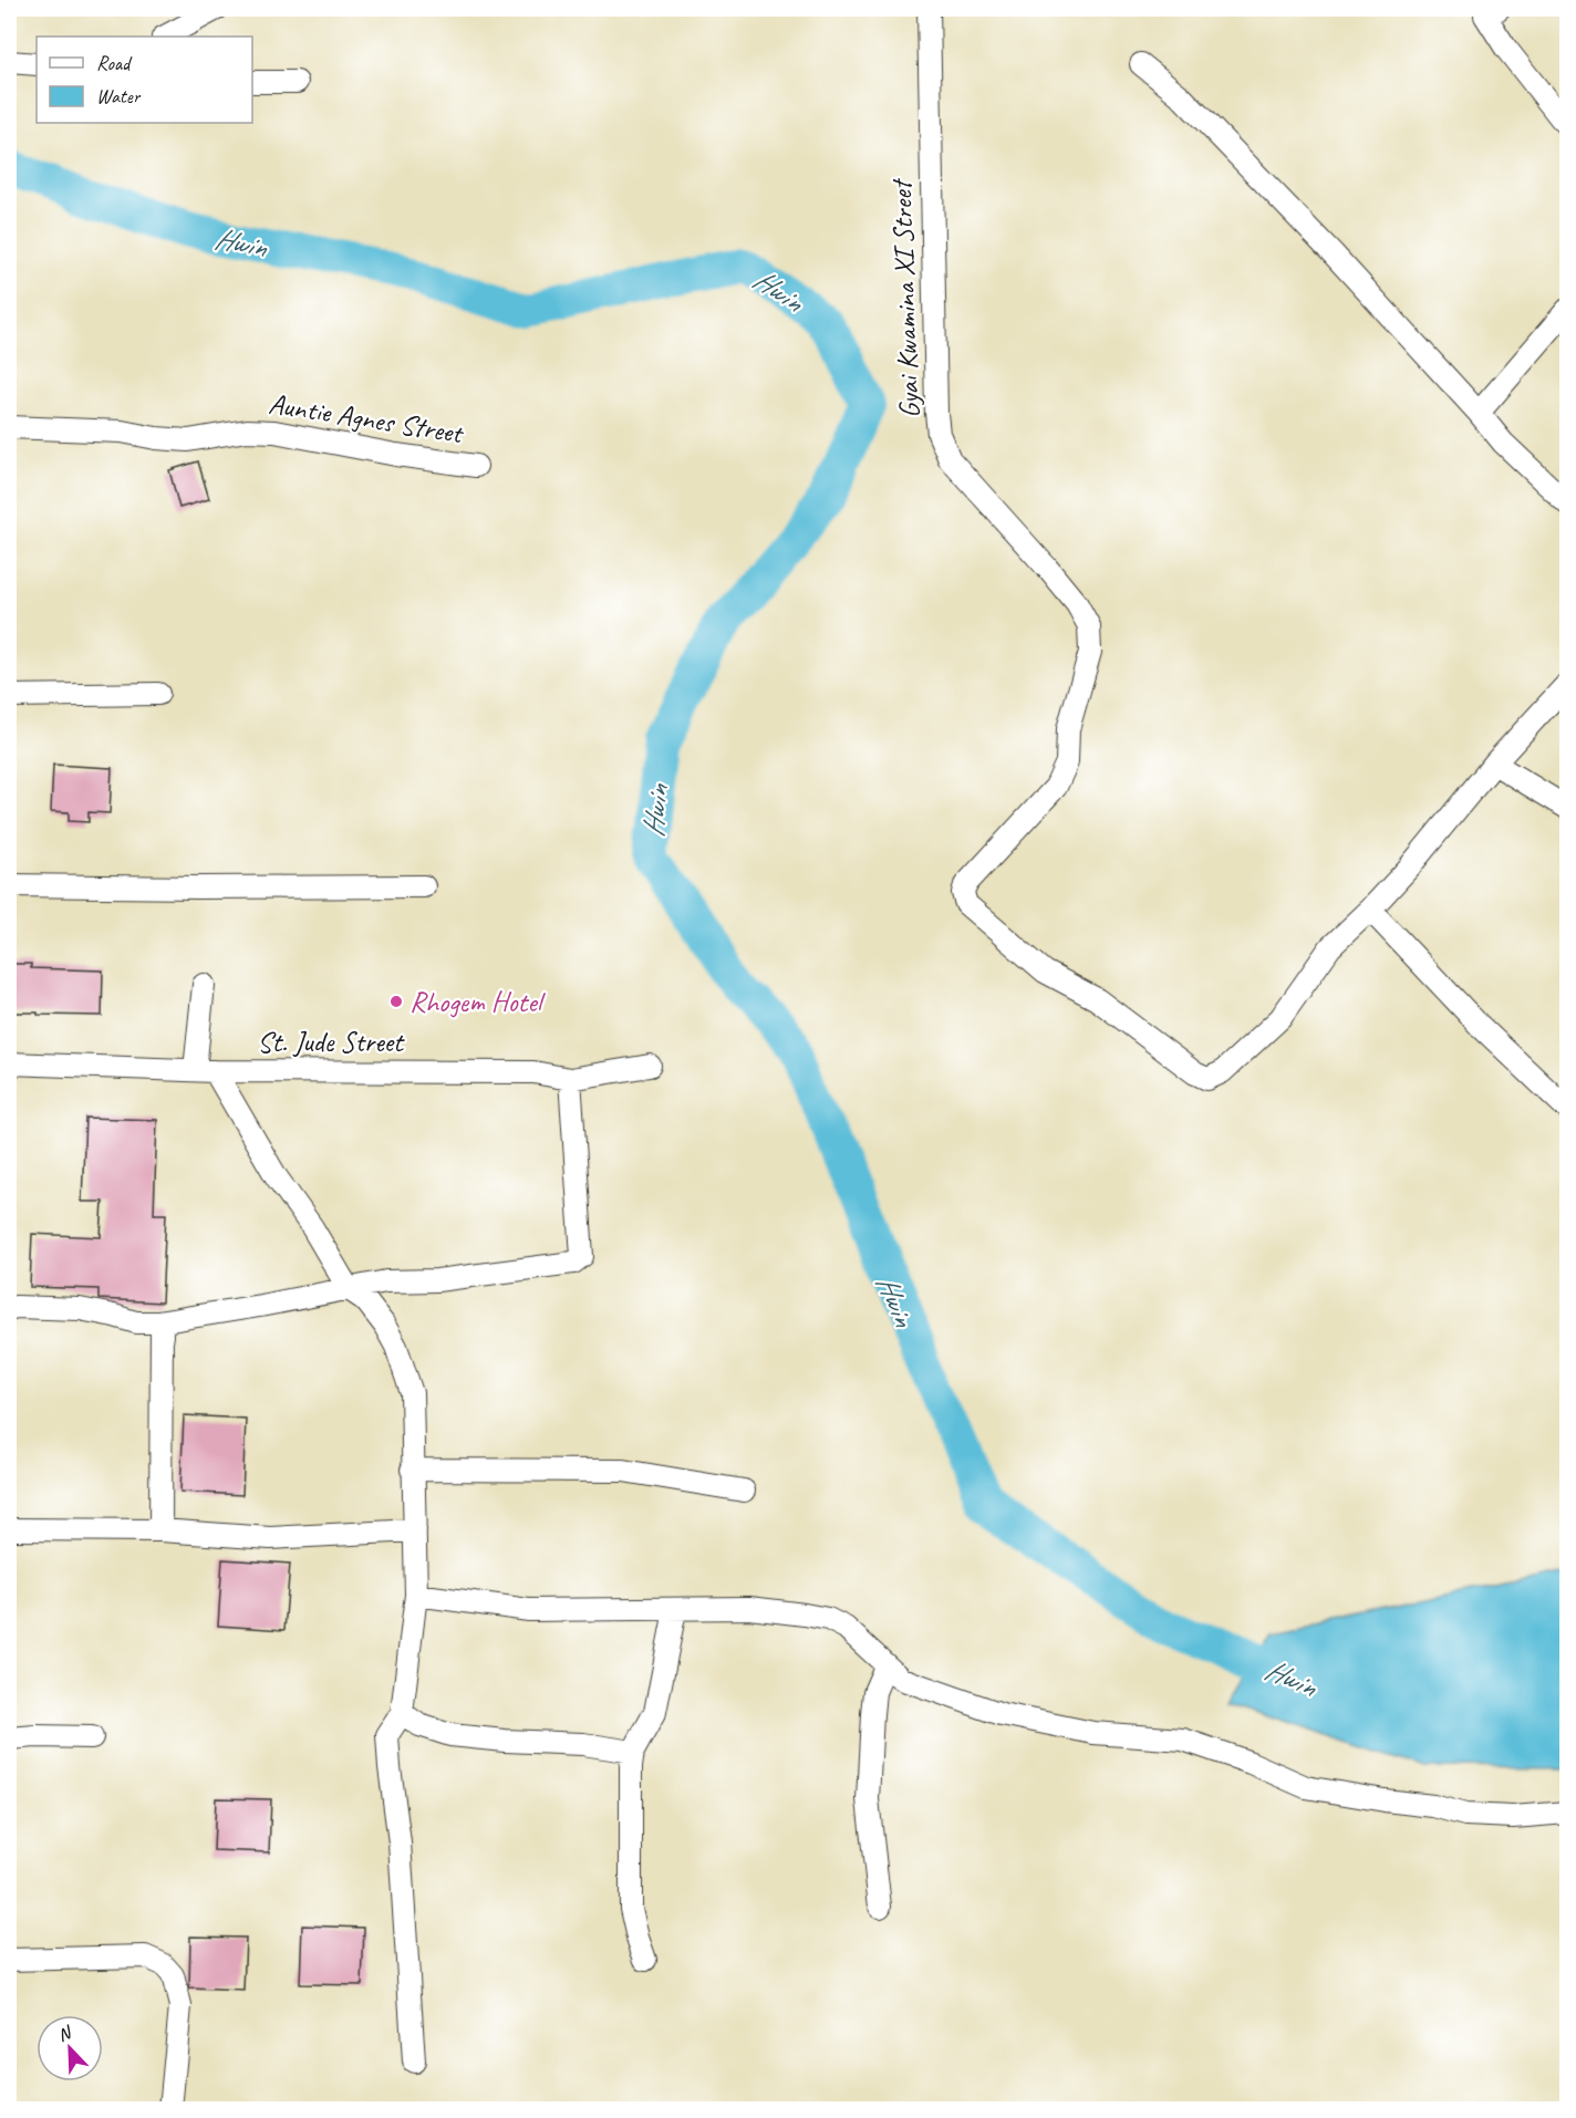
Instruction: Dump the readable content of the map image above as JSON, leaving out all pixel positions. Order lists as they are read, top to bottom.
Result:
{
  "streets": {
    "street": ["Gyai Kwamina XI Street", "Auntie Agnes Street", "St. Jude Street"]
  },
  "water": ["Hwin"],
  "places": ["Rhogem Hotel"],
  "legend": ["Road", "Water"],
  "north": "top left"
}
